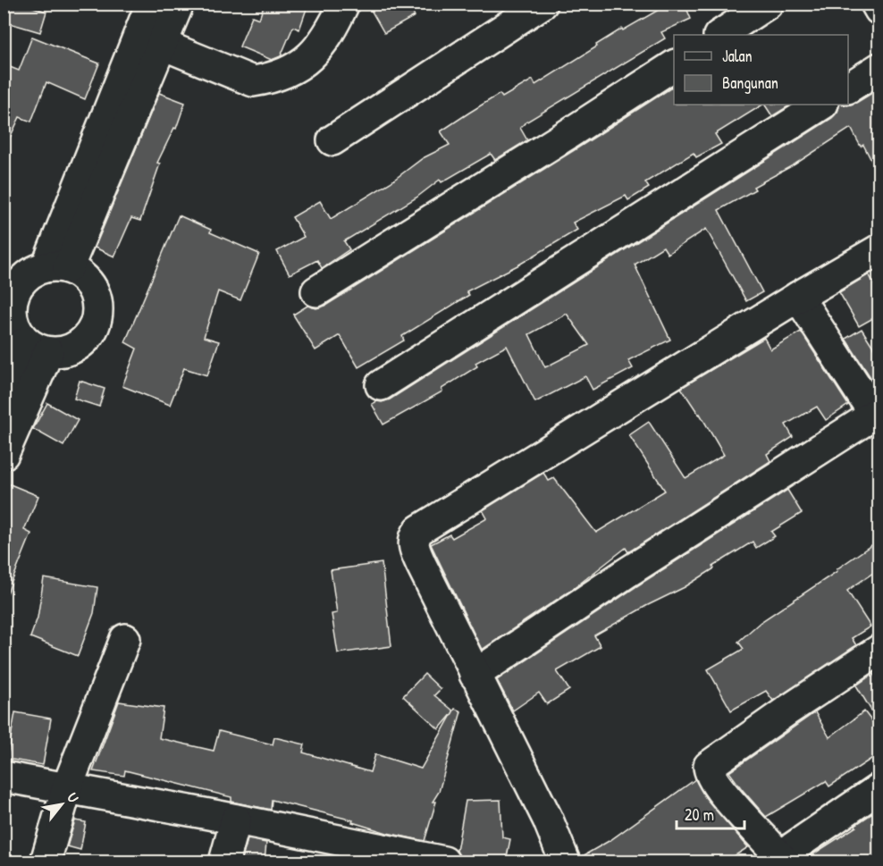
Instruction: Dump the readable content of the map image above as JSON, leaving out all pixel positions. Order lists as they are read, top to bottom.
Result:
{
  "legend": ["Jalan", "Bangunan"],
  "scale_bar": "20 m",
  "north": "top right"
}
